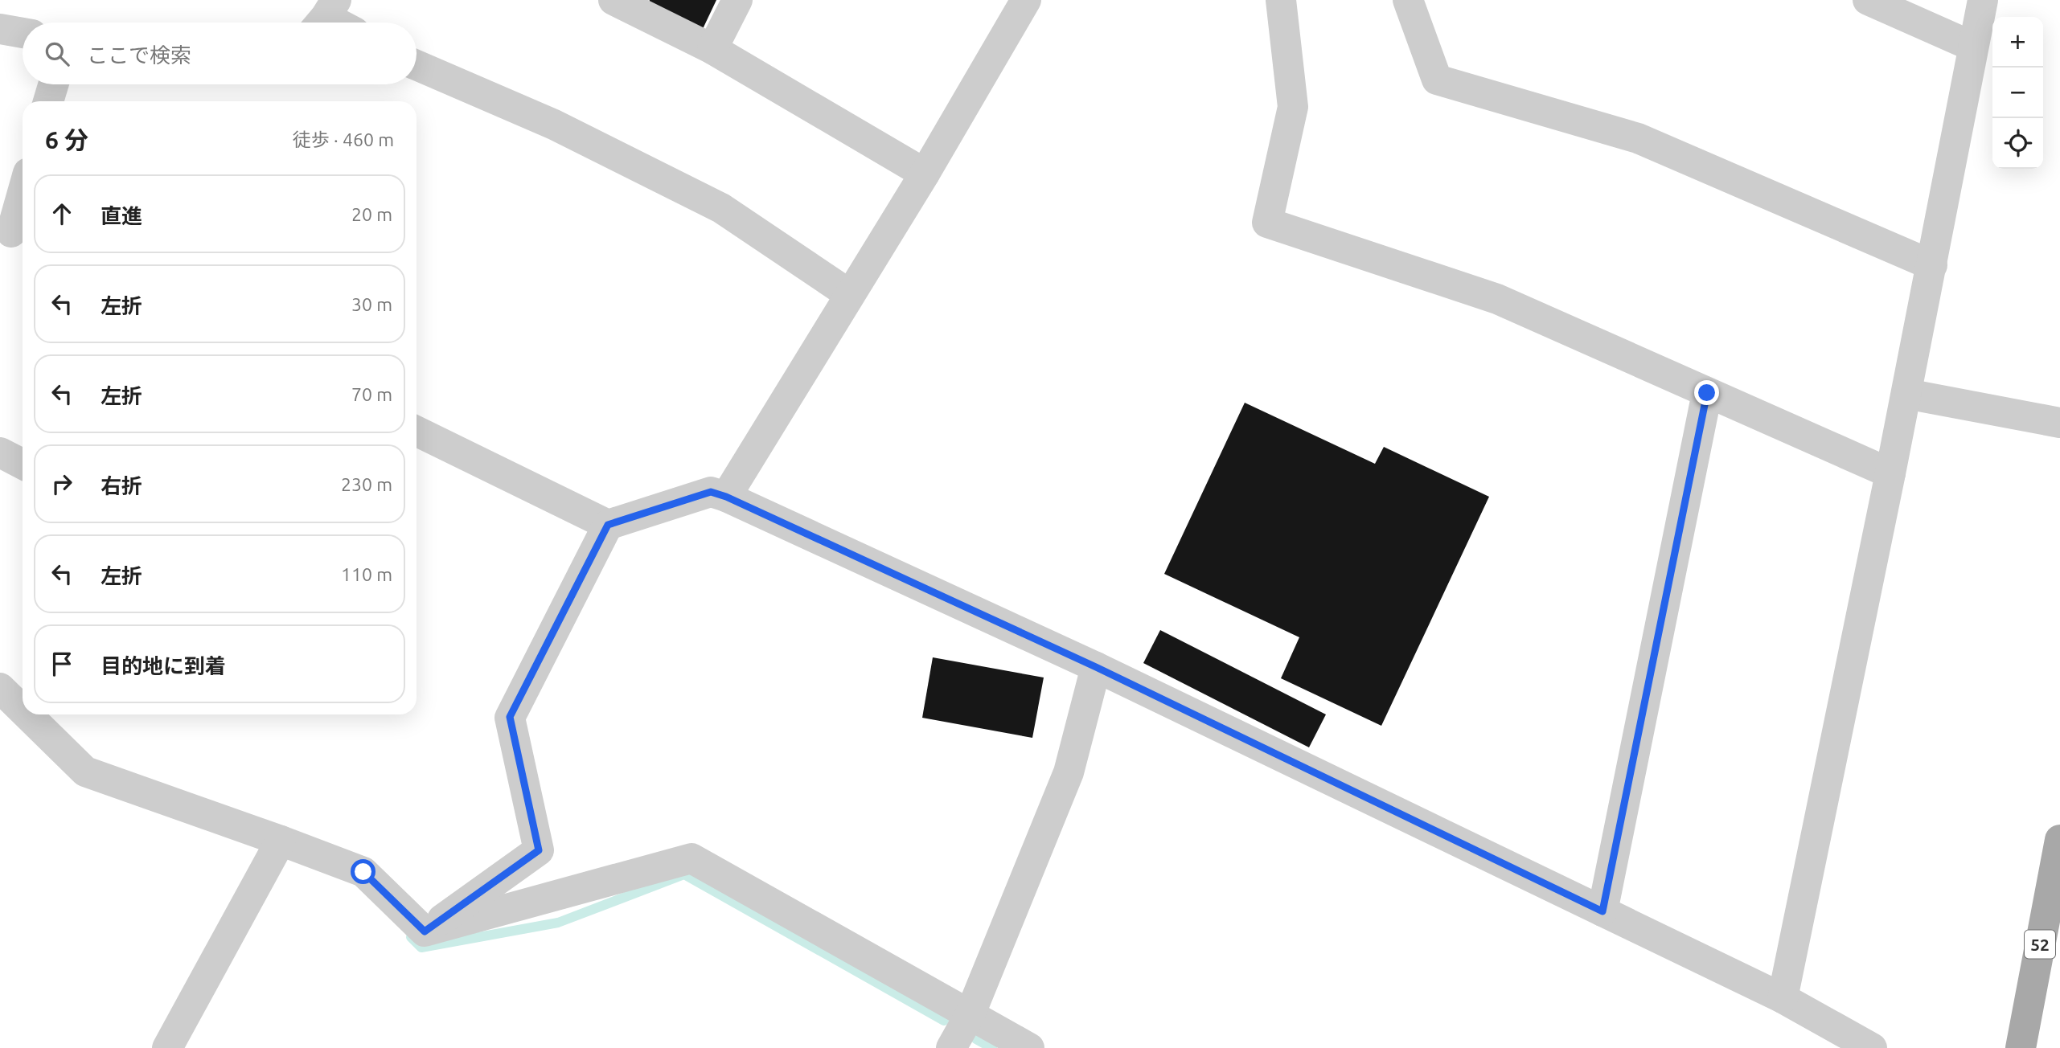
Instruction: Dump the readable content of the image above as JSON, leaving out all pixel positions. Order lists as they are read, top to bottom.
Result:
{
  "streets": {
    "main road": ["52"]
  },
  "page": {
    "map_buttons": ["+", "−"],
    "search": "ここで検索",
    "heading": ["6 分", "徒歩 · 460 m"],
    "list": [
      ["直進", "20 m"],
      ["左折", "30 m"],
      ["左折", "70 m"],
      ["右折", "230 m"],
      ["左折", "110 m"],
      "目的地に到着"
    ]
  }
}
